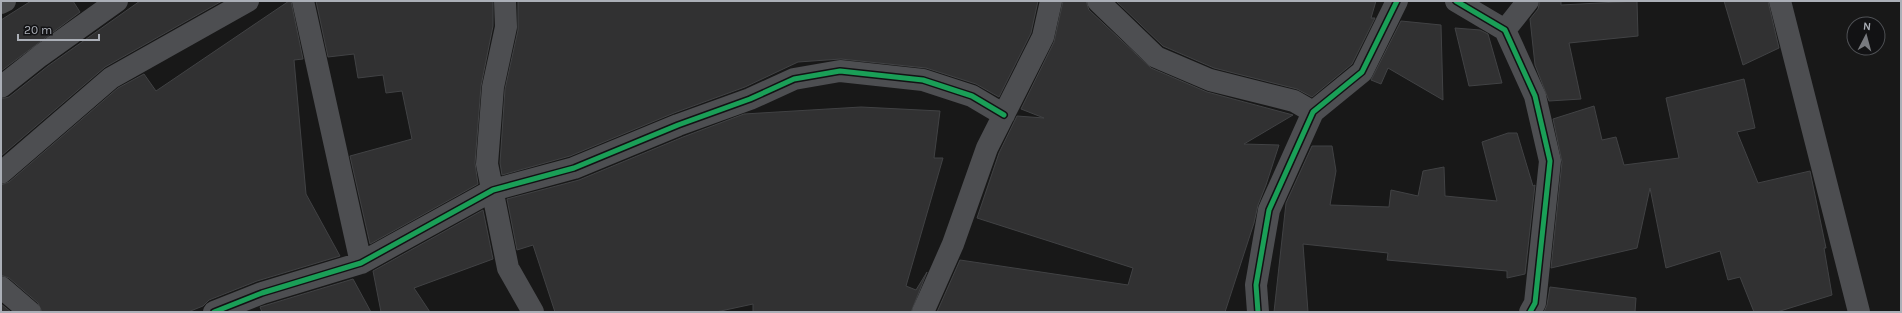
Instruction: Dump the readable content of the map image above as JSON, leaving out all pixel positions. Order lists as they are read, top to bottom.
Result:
{
  "scale_bar": "20 m",
  "north": "top"
}
